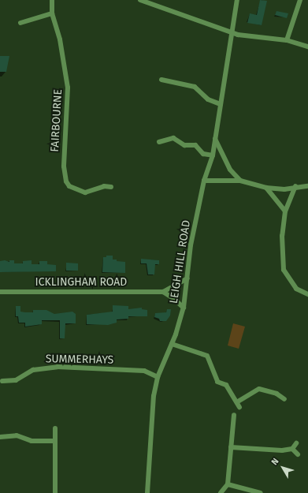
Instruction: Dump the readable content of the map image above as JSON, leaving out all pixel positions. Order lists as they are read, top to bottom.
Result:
{
  "streets": {
    "street": [
      "FAIRBOURNE",
      "LEIGH HILL ROAD",
      "ICKLINGHAM ROAD",
      "SUMMERHAYS"
    ]
  },
  "crossings": [
    ["LEIGH HILL ROAD", "ICKLINGHAM ROAD"],
    ["LEIGH HILL ROAD", "SUMMERHAYS"]
  ],
  "north": "top left"
}
